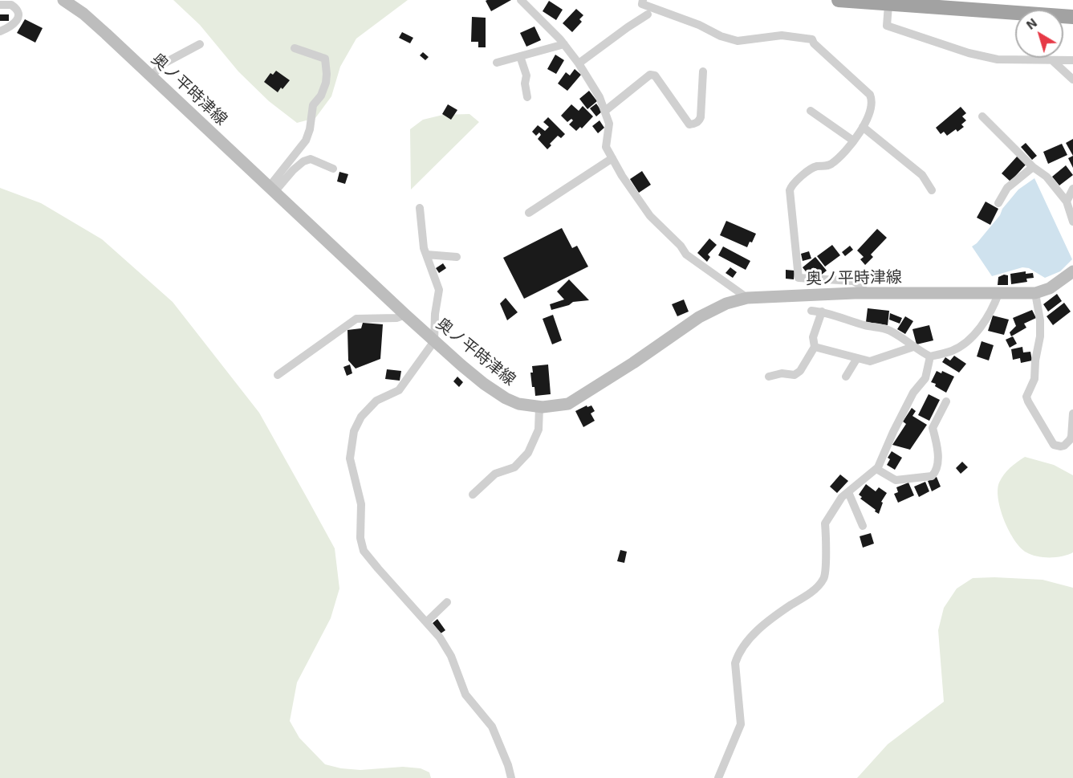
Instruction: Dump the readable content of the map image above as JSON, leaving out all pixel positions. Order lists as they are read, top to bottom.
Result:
{
  "streets": {
    "main road": ["奥ノ平時津線"]
  },
  "north": "top left"
}
